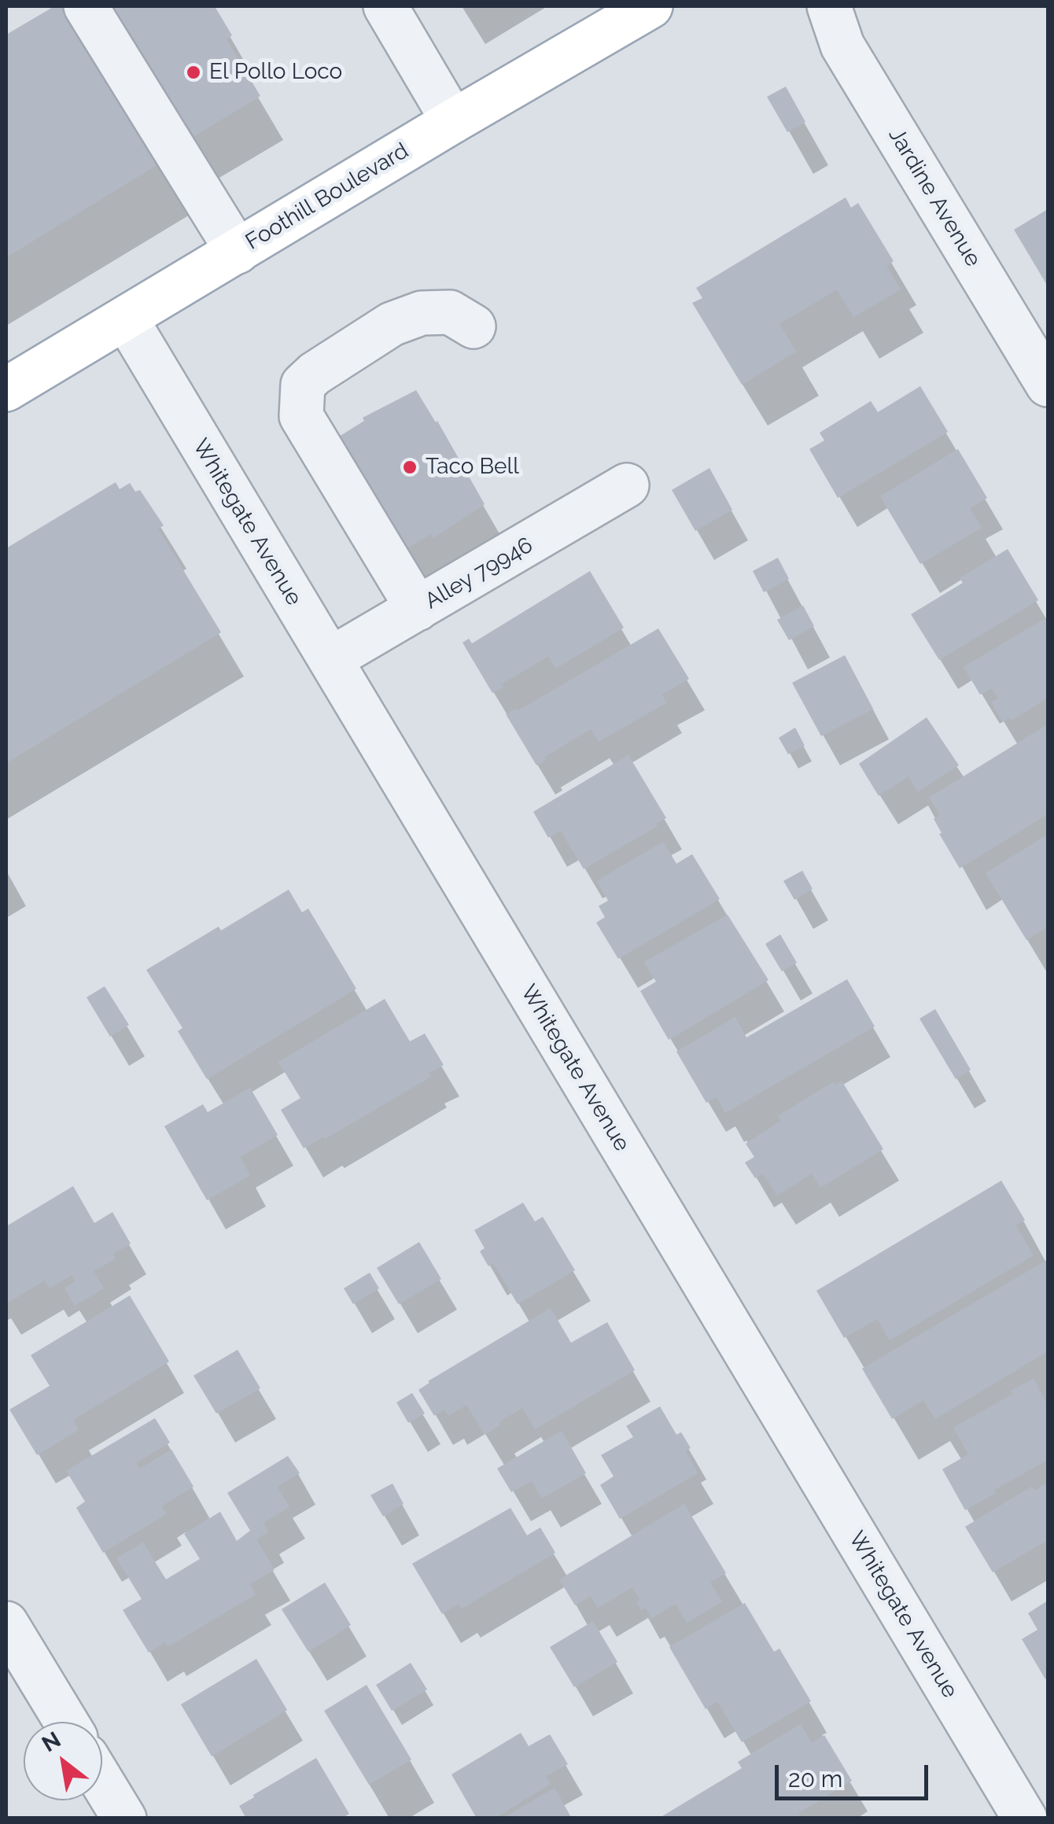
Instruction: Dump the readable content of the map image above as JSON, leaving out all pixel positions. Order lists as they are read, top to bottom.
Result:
{
  "streets": {
    "main road": ["Foothill Boulevard"],
    "street": ["Jardine Avenue", "Whitegate Avenue", "Alley 79946"]
  },
  "crossings": [
    ["Foothill Boulevard", "Whitegate Avenue"],
    ["Whitegate Avenue", "Alley 79946"]
  ],
  "places": ["El Pollo Loco", "Taco Bell"],
  "scale_bar": "20 m",
  "north": "top left"
}
